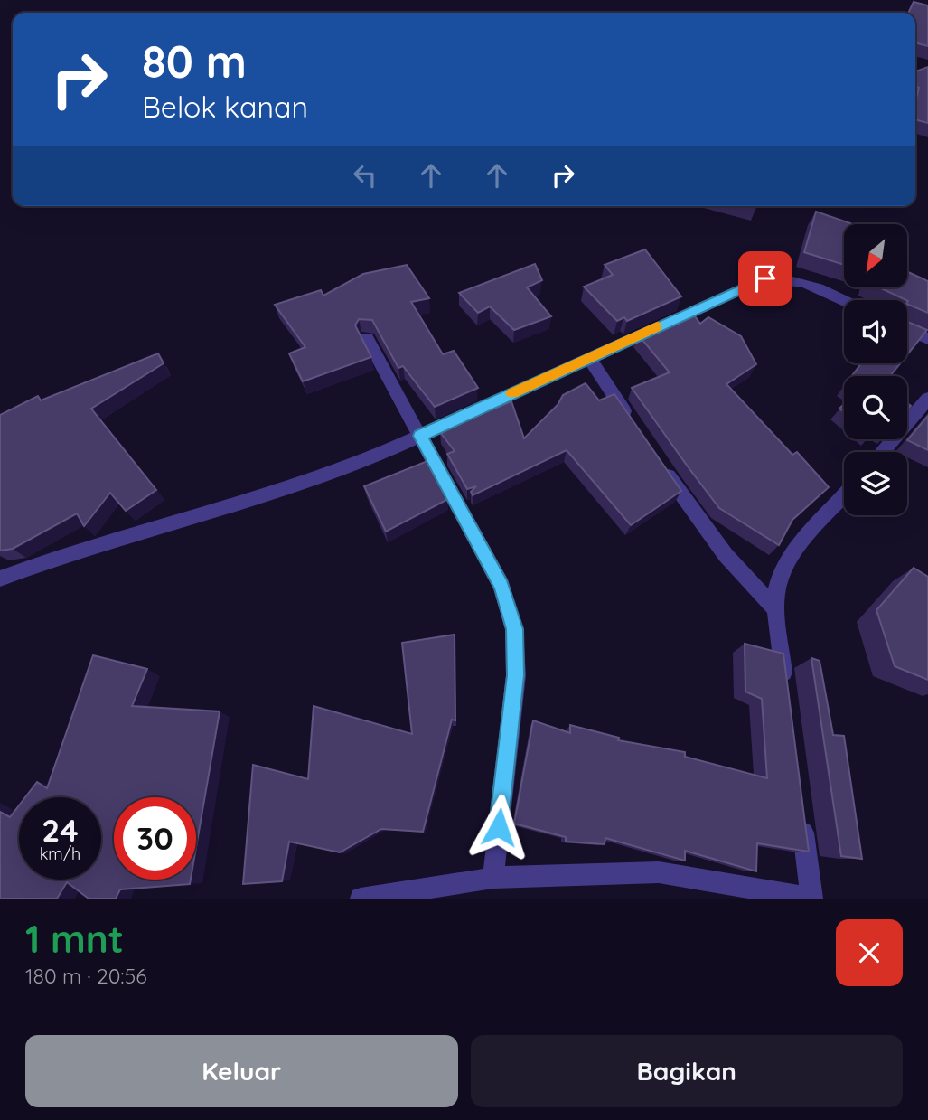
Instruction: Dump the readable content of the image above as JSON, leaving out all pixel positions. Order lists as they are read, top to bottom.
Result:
{
  "north": "bottom left",
  "page": {
    "turn": ["80 m", "Belok kanan"],
    "speed": "24 km/h",
    "limit": "30",
    "heading": ["1 mnt", "180 m · 20:56"],
    "buttons": ["Keluar", "Bagikan"]
  }
}
